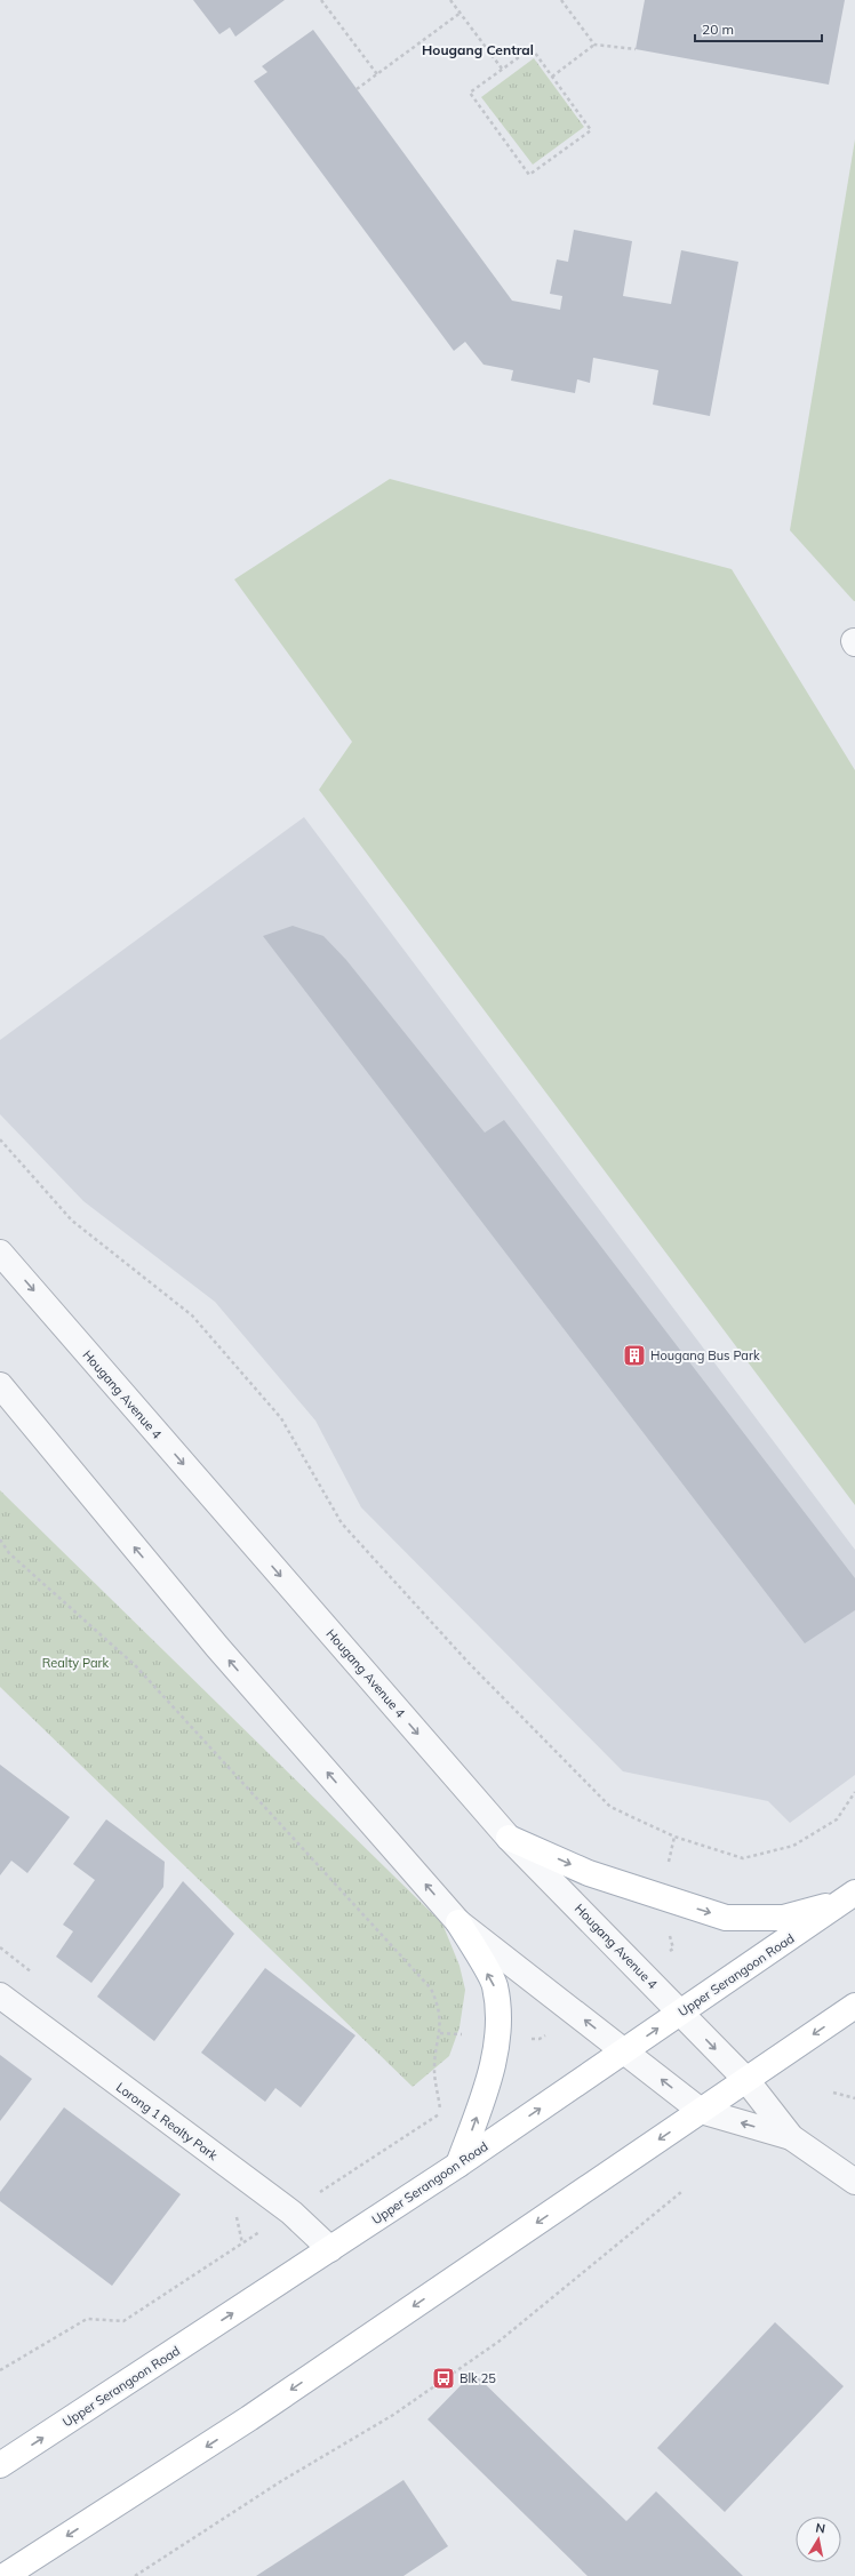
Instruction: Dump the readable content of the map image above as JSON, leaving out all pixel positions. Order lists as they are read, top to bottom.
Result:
{
  "streets": {
    "main road": ["Upper Serangoon Road"],
    "street": ["Hougang Avenue 4", "Lorong 1 Realty Park"]
  },
  "crossings": [
    ["Hougang Avenue 4", "Upper Serangoon Road"],
    ["Upper Serangoon Road", "Lorong 1 Realty Park"]
  ],
  "districts": ["Hougang Central"],
  "parks": ["Realty Park"],
  "places": {
    "building": ["Hougang Bus Park"],
    "bus stop": ["Blk 25"]
  },
  "scale_bar": "20 m",
  "north": "top"
}
